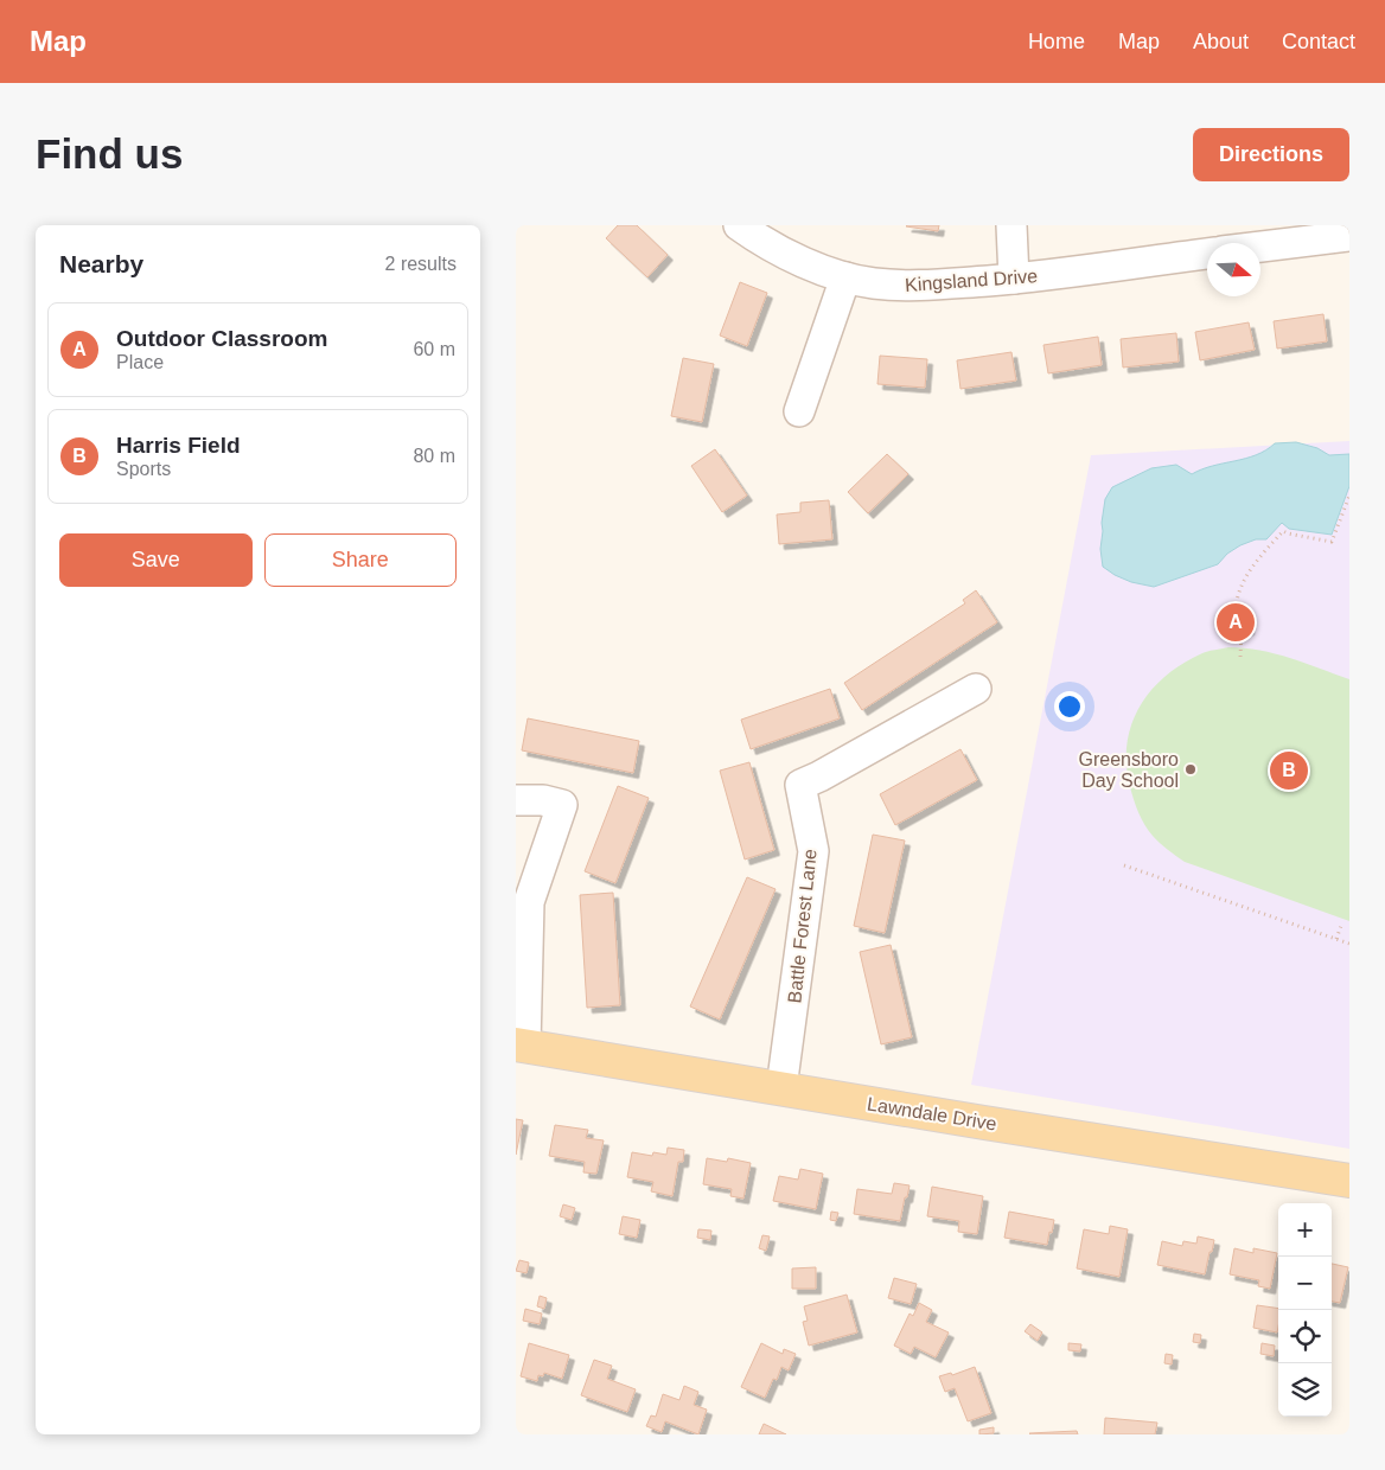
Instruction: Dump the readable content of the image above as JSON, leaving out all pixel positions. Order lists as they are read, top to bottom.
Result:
{
  "streets": {
    "main road": ["Lawndale Drive"],
    "street": ["Kingsland Drive", "Battle Forest Lane"]
  },
  "crossings": [
    ["Battle Forest Lane", "Lawndale Drive"]
  ],
  "places": ["Greensboro Day School"],
  "north": "right",
  "page": {
    "header": "Map",
    "nav": [
      "Home",
      "Map",
      "About",
      "Contact"
    ],
    "buttons": [
      "Directions",
      ["Save", "Share"]
    ],
    "title": "Find us",
    "heading": ["Nearby", "2 results"],
    "list": [
      {
        "mark": "A",
        "name": "Outdoor Classroom",
        "note": "Place",
        "value": "60 m"
      },
      {
        "mark": "B",
        "name": "Harris Field",
        "note": "Sports",
        "value": "80 m"
      }
    ],
    "pins": ["A", "B"],
    "map_buttons": ["+", "−"]
  }
}
